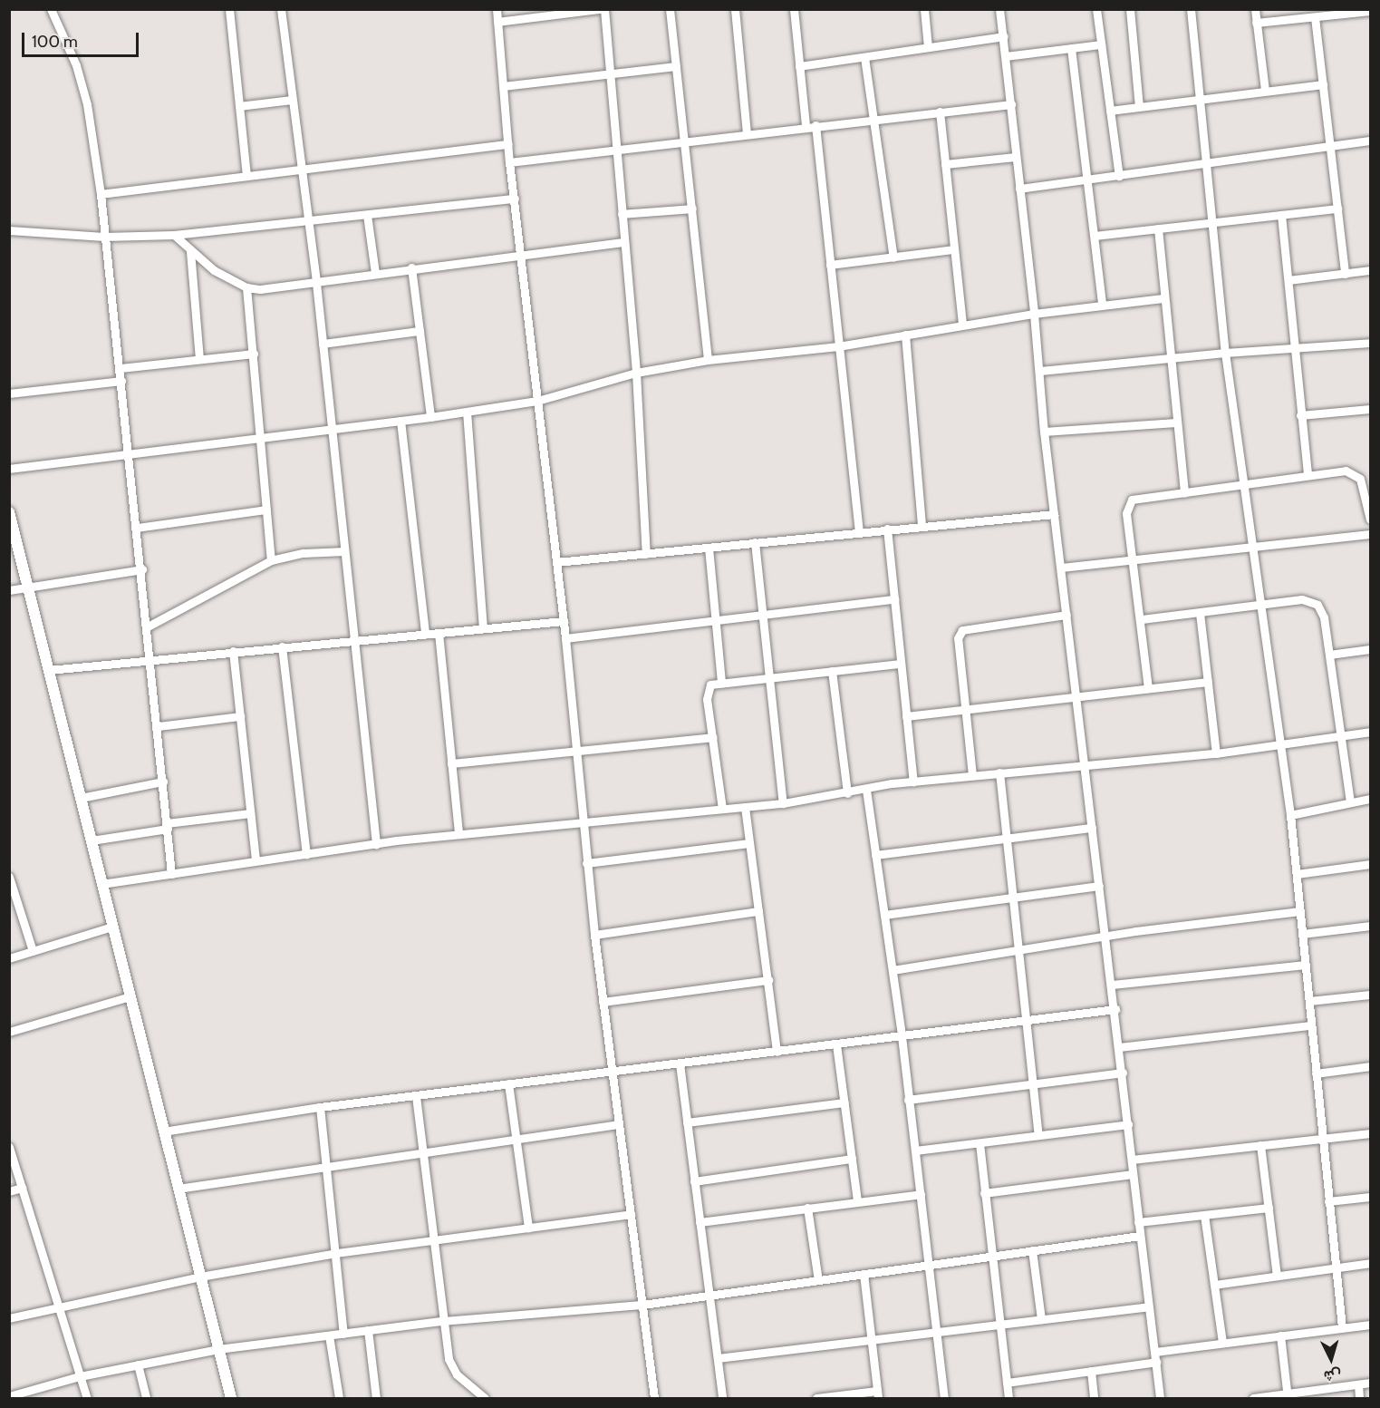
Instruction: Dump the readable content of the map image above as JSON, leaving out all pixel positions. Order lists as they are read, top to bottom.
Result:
{
  "scale_bar": "100 m",
  "north": "bottom"
}
